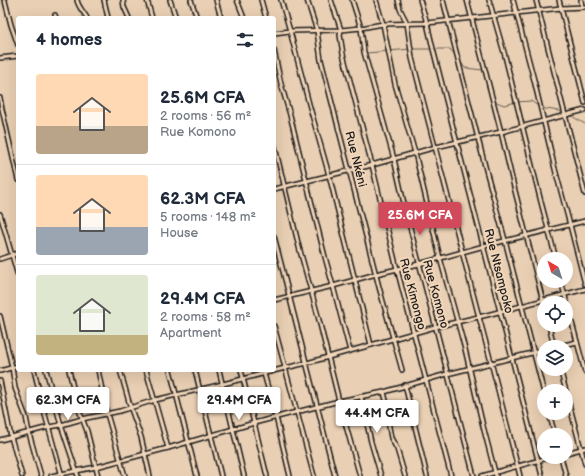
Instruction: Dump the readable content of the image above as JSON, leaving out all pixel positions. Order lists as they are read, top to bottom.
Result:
{
  "streets": {
    "street": [
      "Rue Nkéni",
      "Rue Ntsampoko",
      "Rue Kimongo",
      "Rue Komono"
    ]
  },
  "north": "top left",
  "page": {
    "heading": "4 homes",
    "list": [
      {
        "name": "25.6M CFA",
        "note": "2 rooms · 56 m² · Rue Komono"
      },
      {
        "name": "62.3M CFA",
        "note": "5 rooms · 148 m² · House"
      },
      {
        "name": "29.4M CFA",
        "note": "2 rooms · 58 m² · Apartment"
      }
    ],
    "price": [
      "25.6M CFA",
      "62.3M CFA",
      "29.4M CFA",
      "44.4M CFA"
    ],
    "map_buttons": ["+", "−"]
  }
}
